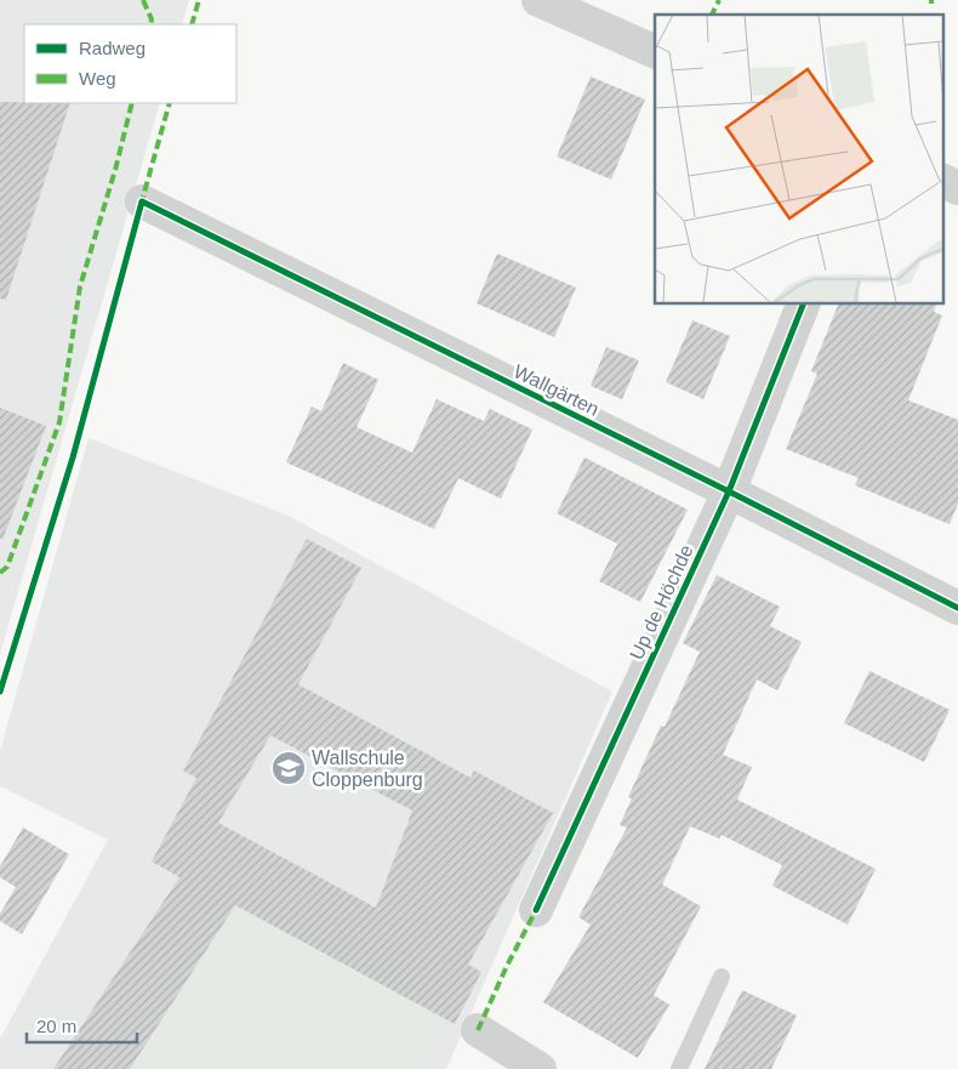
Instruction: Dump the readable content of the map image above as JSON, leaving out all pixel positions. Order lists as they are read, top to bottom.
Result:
{
  "streets": {
    "street": ["Wallgärten", "Up de Höchde"]
  },
  "crossings": [
    ["Wallgärten", "Up de Höchde"]
  ],
  "places": {
    "school or university": ["Wallschule Cloppenburg"]
  },
  "legend": ["Radweg", "Weg"],
  "scale_bar": "20 m"
}
